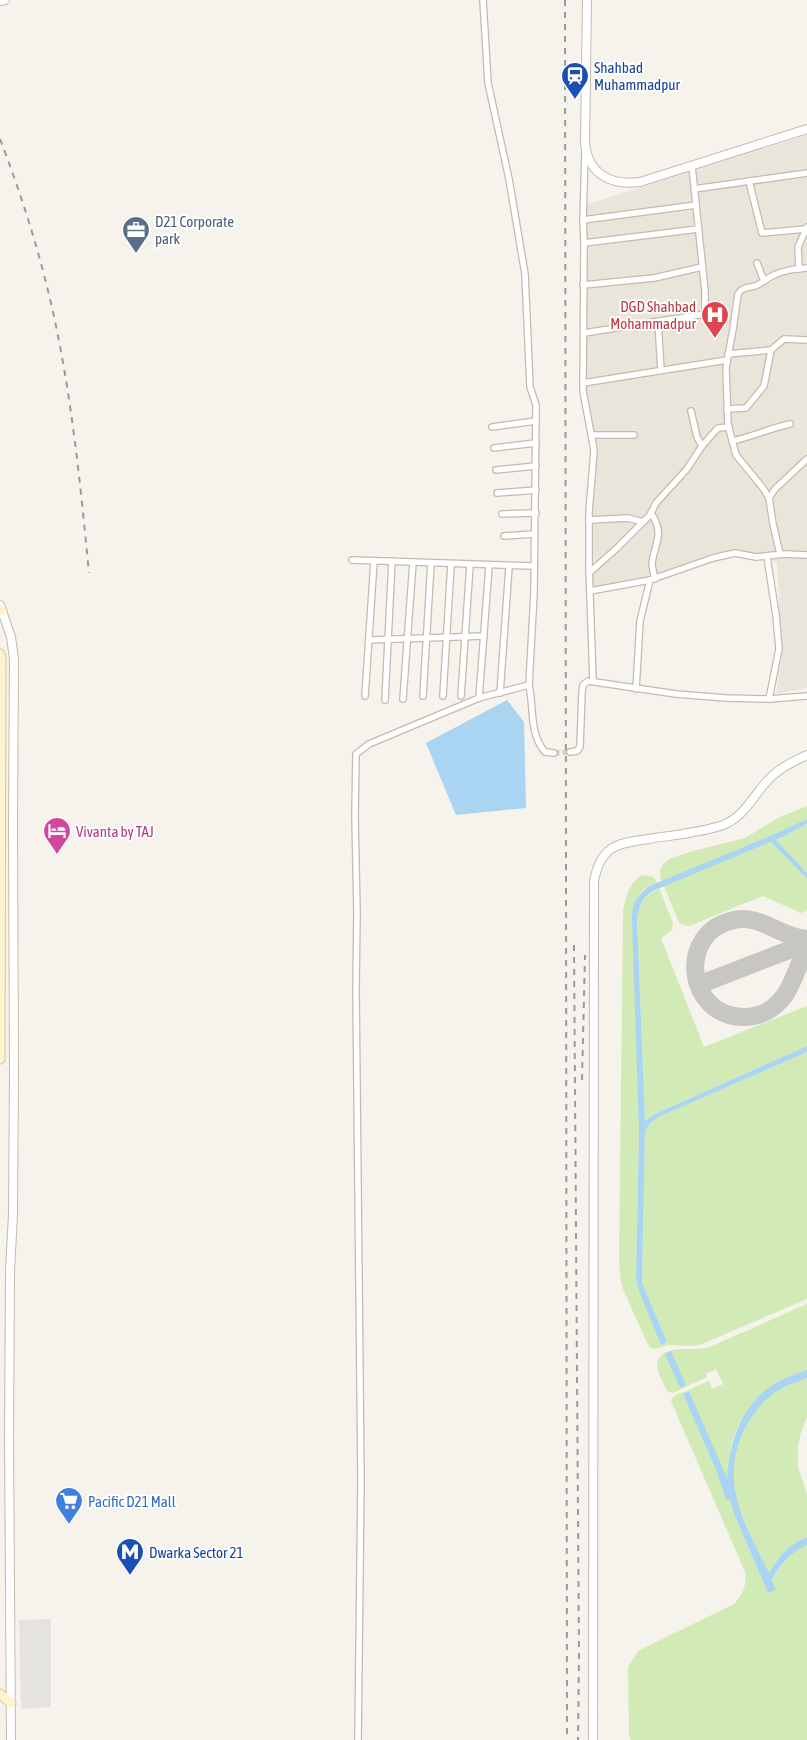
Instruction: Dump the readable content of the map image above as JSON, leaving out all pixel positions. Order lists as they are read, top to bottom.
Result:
{
  "places": {
    "station": ["Shahbad Muhammadpur"],
    "office": ["D21 Corporate park"],
    "hospital": ["DGD Shahbad Mohammadpur"],
    "hotel": ["Vivanta by TAJ"],
    "supermarket": ["Pacific D21 Mall"],
    "metro station": ["Dwarka Sector 21"]
  }
}
